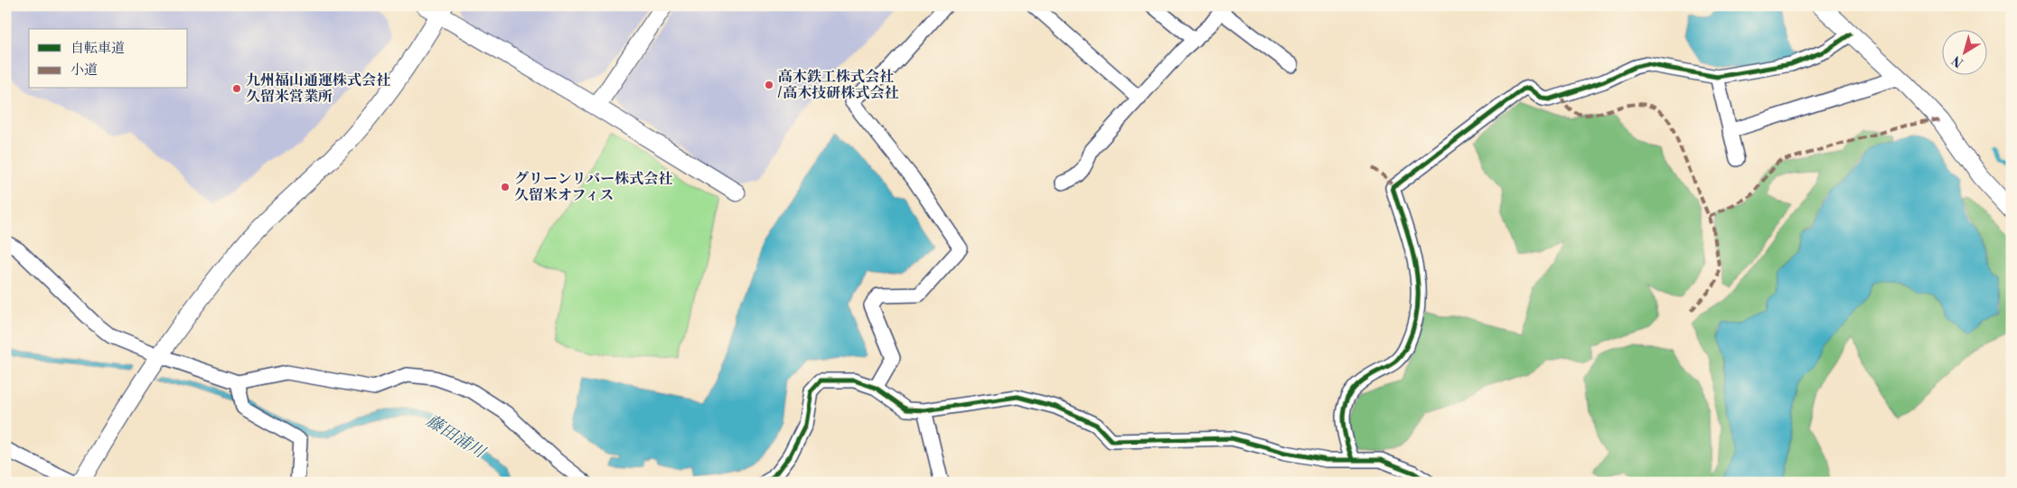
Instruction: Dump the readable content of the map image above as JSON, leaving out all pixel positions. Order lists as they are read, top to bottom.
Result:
{
  "water": ["藤田浦川"],
  "places": ["高木鉄工株式会社 / 高木技研株式会社", "九州福山通運株式会社 久留米営業所", "グリーンリバー株式会社 久留米オフィス"],
  "legend": ["自転車道", "小道"],
  "north": "bottom left"
}
